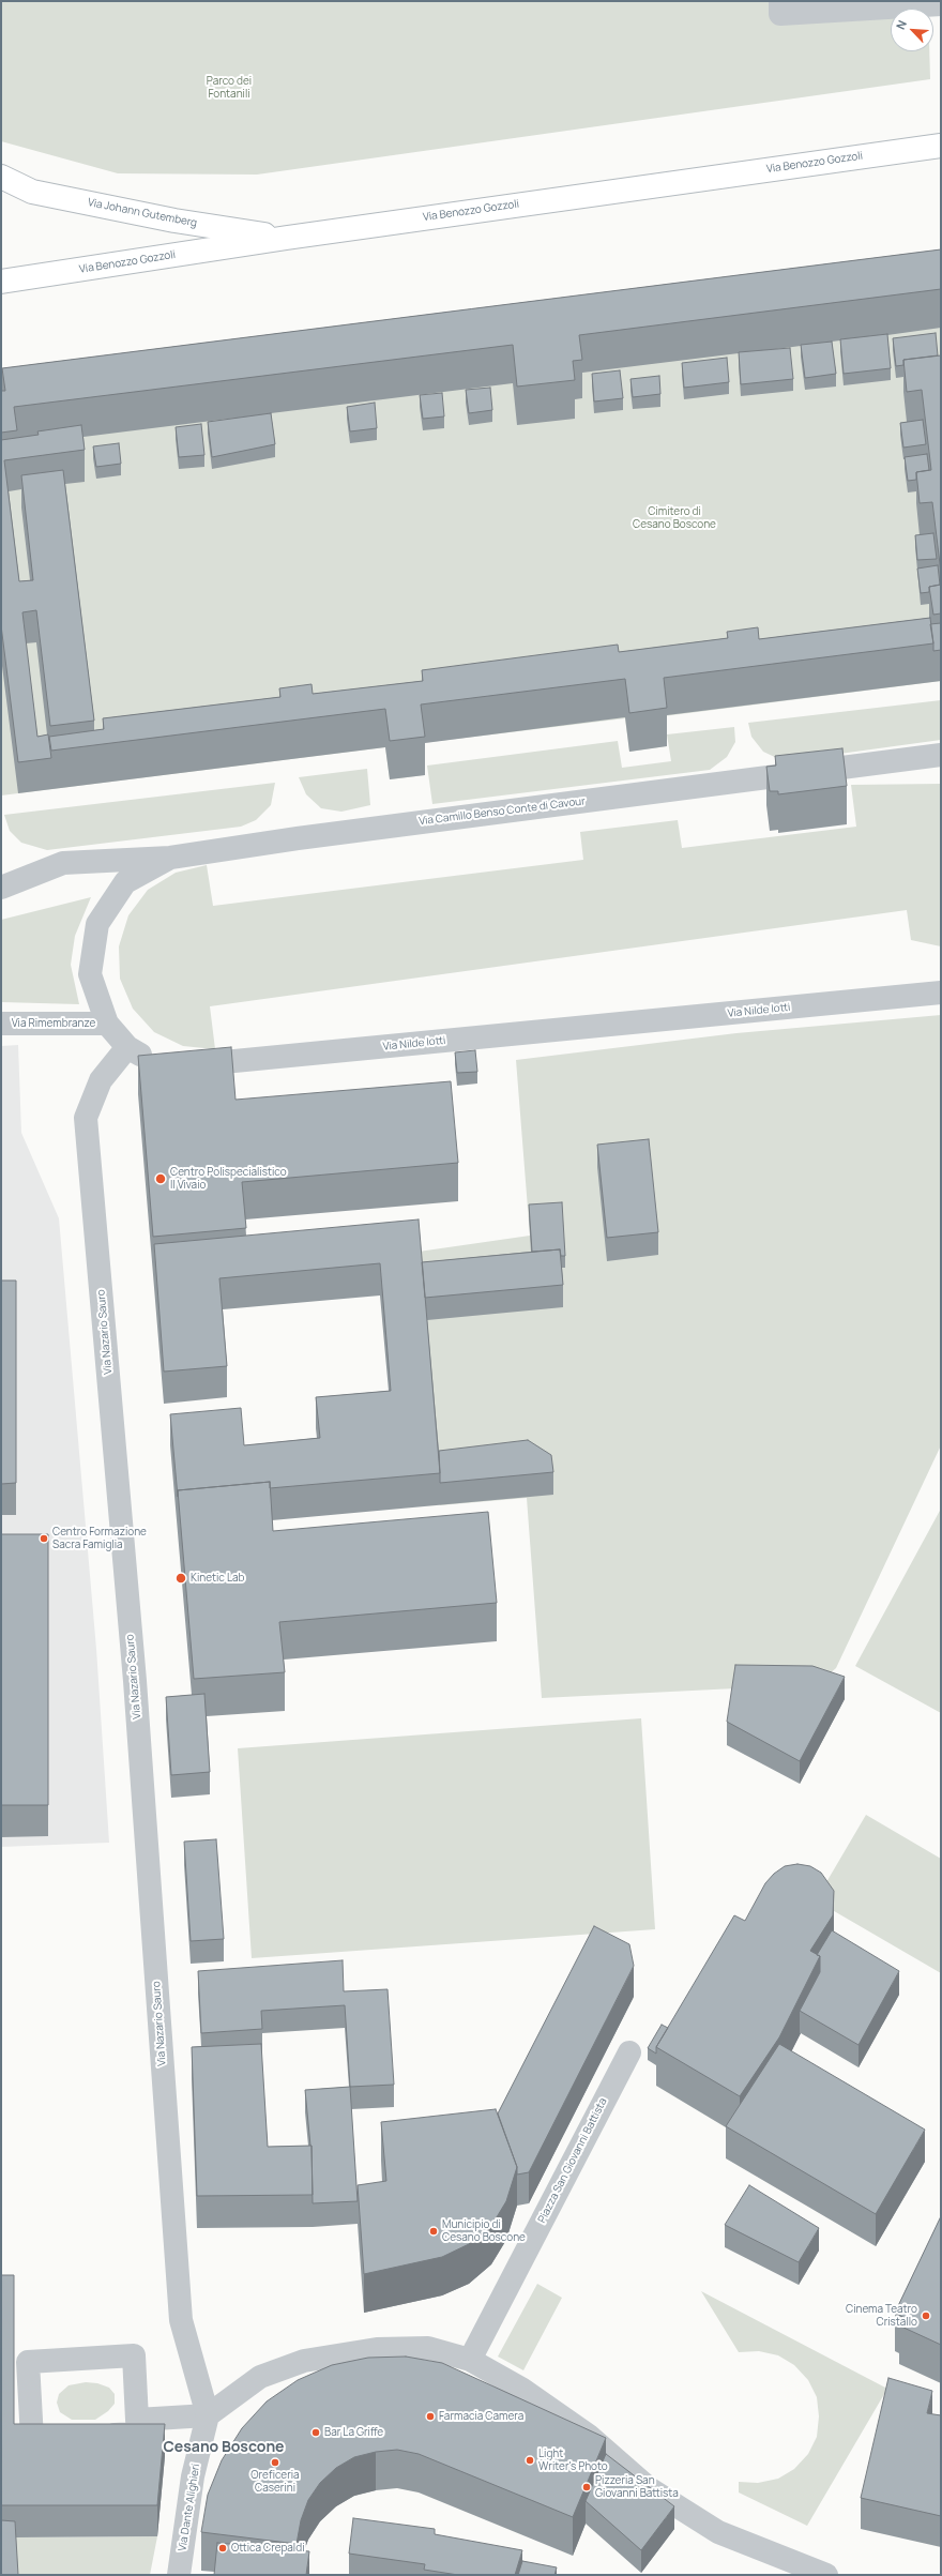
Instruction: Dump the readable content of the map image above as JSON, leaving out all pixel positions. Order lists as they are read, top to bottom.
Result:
{
  "streets": {
    "street": [
      "Via Benozzo Gozzoli",
      "Via Johann Gutemberg",
      "Via Camillo Benso Conte di Cavour",
      "Via Nilde Iotti",
      "Via Rimembranze",
      "Via Nazario Sauro",
      "Piazza San Giovanni Battista",
      "Via Dante Alighieri"
    ]
  },
  "crossings": [
    ["Via Benozzo Gozzoli", "Via Johann Gutemberg"],
    ["Via Nazario Sauro", "Via Dante Alighieri"]
  ],
  "districts": ["Cesano Boscone"],
  "parks": ["Parco dei Fontanili", "Cimitero di Cesano Boscone"],
  "places": [
    "Centro Polispecialistico Il Vivaio",
    "Centro Formazione Sacra Famiglia",
    "Kinetic Lab",
    "Municipio di Cesano Boscone",
    "Cinema Teatro Cristallo",
    "Farmacia Camera",
    "Bar La Griffe",
    "Light Writer's Photo",
    "Oreficeria Caserini",
    "Pizzeria San Giovanni Battista",
    "Ottica Crepaldi"
  ],
  "north": "top left"
}
